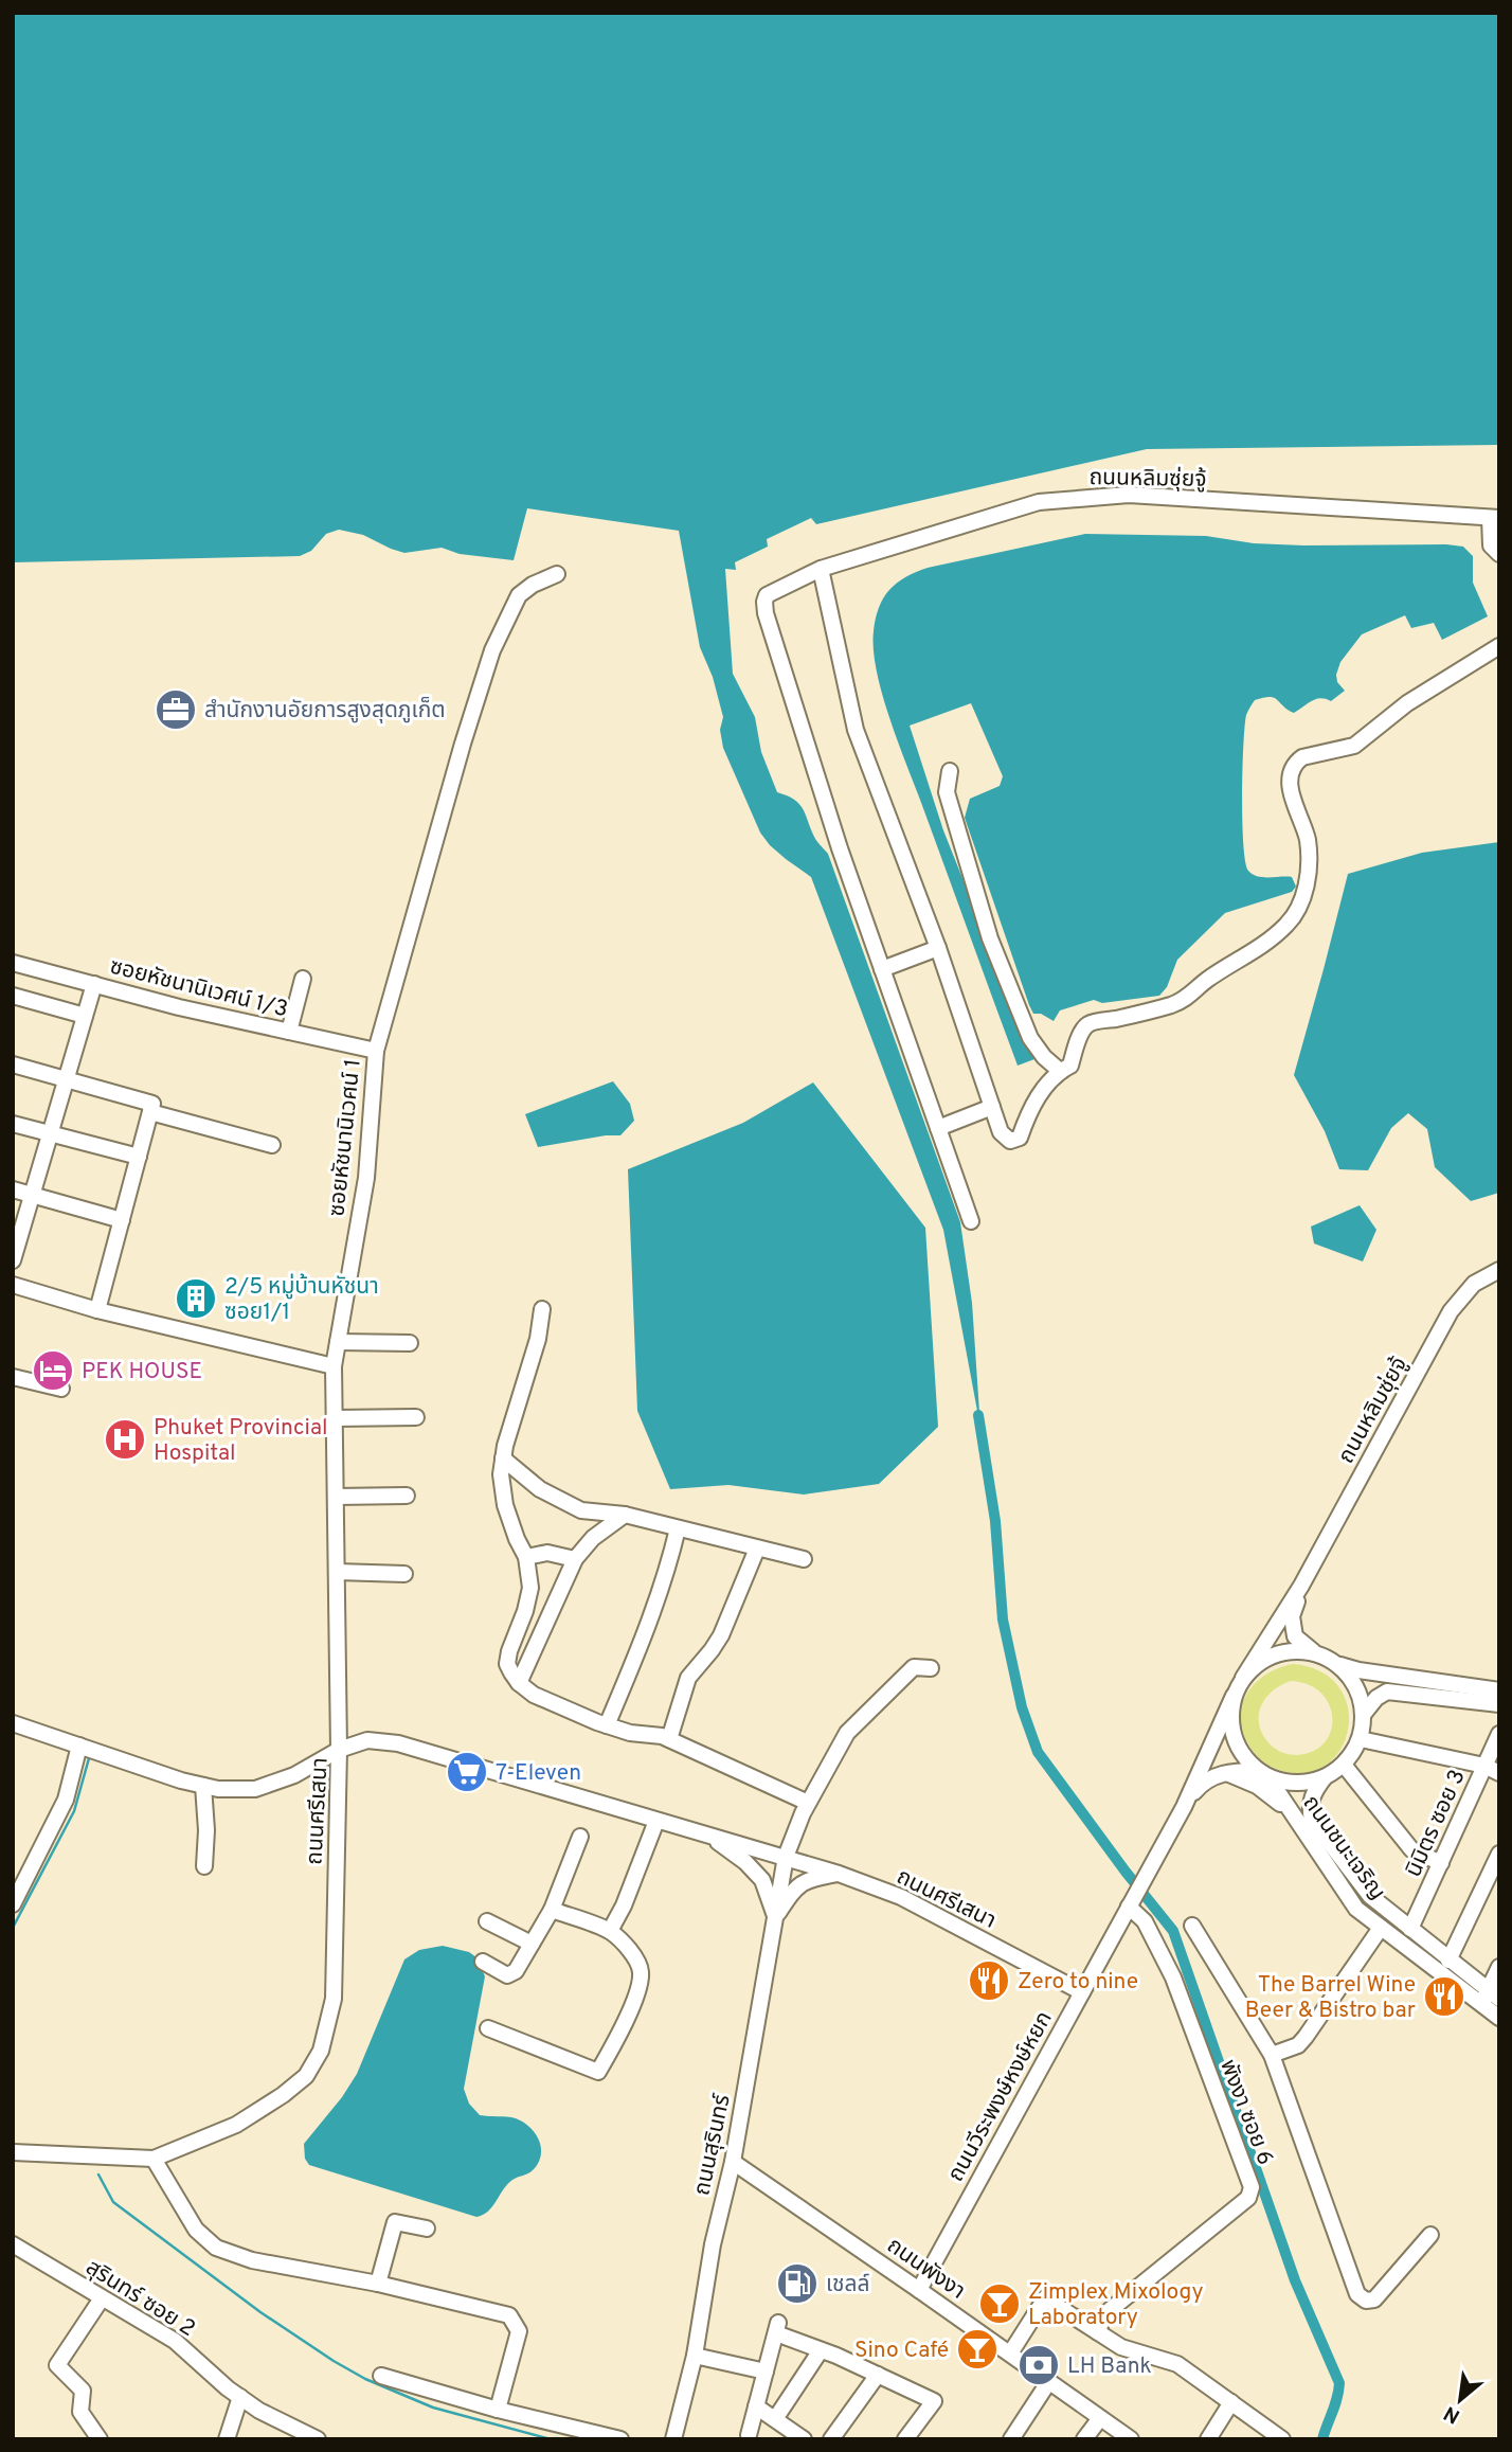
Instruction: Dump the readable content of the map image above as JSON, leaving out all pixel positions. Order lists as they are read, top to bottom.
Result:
{
  "streets": {
    "street": [
      "ถนนหลิมซุ่ยจู้",
      "ซอยหัชนานิเวศน์ 1/3",
      "ซอยหัชนานิเวศน์ 1",
      "ถนนศรีเสนา",
      "นิมิตร ซอย 3",
      "ถนนชนะเจริญ",
      "ถนนวีระพงษ์หงษ์หยก",
      "พังงา ซอย 6",
      "ถนนสุรินทร์",
      "ถนนพังงา",
      "สุรินทร์ ซอย 2"
    ]
  },
  "crossings": [
    ["ถนนหลิมซุ่ยจู้", "ถนนชนะเจริญ"],
    ["ถนนหลิมซุ่ยจู้", "ถนนวีระพงษ์หงษ์หยก"],
    ["ซอยหัชนานิเวศน์ 1/3", "ซอยหัชนานิเวศน์ 1"],
    ["ซอยหัชนานิเวศน์ 1", "ถนนศรีเสนา"],
    ["ถนนศรีเสนา", "ถนนวีระพงษ์หงษ์หยก"],
    ["ถนนศรีเสนา", "ถนนสุรินทร์"],
    ["นิมิตร ซอย 3", "ถนนชนะเจริญ"],
    ["ถนนชนะเจริญ", "ถนนวีระพงษ์หงษ์หยก"],
    ["ถนนวีระพงษ์หงษ์หยก", "พังงา ซอย 6"],
    ["ถนนวีระพงษ์หงษ์หยก", "ถนนพังงา"],
    ["ถนนสุรินทร์", "ถนนพังงา"]
  ],
  "places": {
    "office": ["สำนักงานอัยการสูงสุดภูเก็ต"],
    "building": ["2/5 หมู่บ้านหัชนา ซอย1/1"],
    "hotel": ["PEK HOUSE"],
    "hospital": ["Phuket Provincial Hospital"],
    "supermarket": ["7-Eleven"],
    "restaurant": ["Zero to nine", "The Barrel Wine Beer & Bistro bar"],
    "fuel station": ["เชลล์"],
    "bar": ["Zimplex Mixology Laboratory", "Sino Café"],
    "bank": ["LH Bank"]
  },
  "north": "bottom left"
}
